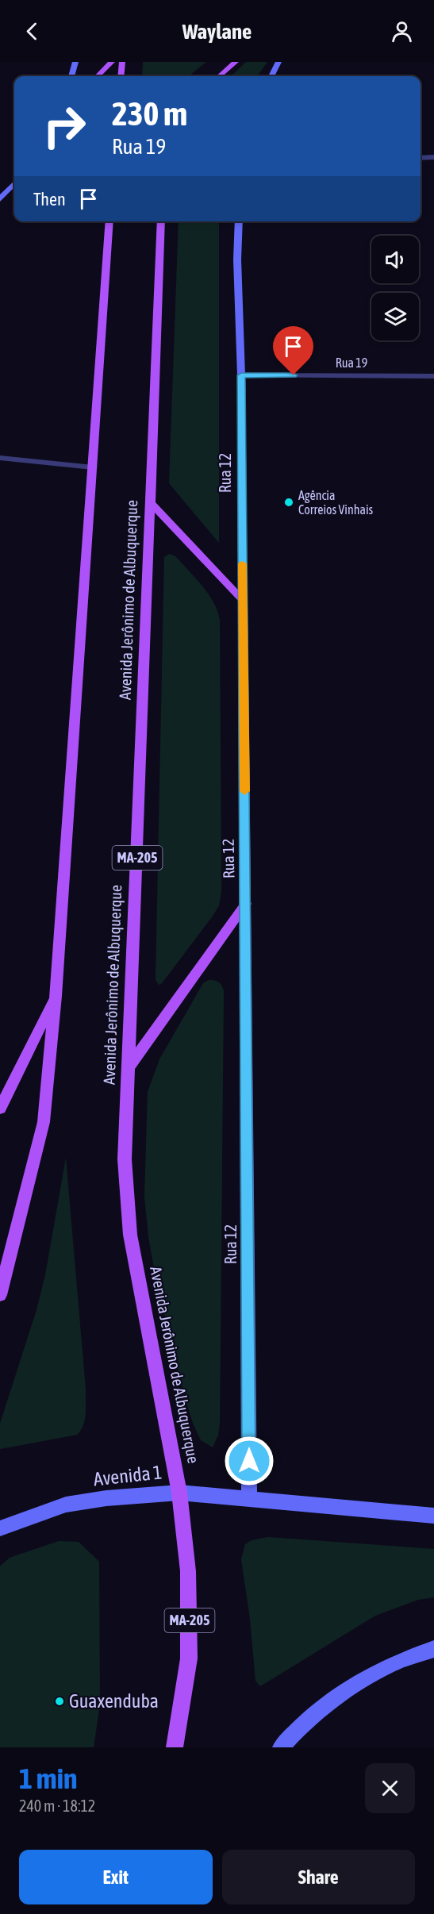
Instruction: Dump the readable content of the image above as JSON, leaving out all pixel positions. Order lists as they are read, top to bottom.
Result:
{
  "streets": {
    "main road": ["Avenida Jerônimo de Albuquerque", "MA-205"],
    "street": ["Rua 19", "Rua 12", "Avenida 1"]
  },
  "crossings": [
    ["Rua 19", "Rua 12"],
    ["Rua 12", "Avenida 1"],
    ["Avenida Jerônimo de Albuquerque", "Avenida 1"]
  ],
  "places": ["Agência Correios Vinhais", "Guaxenduba"],
  "page": {
    "header": "Waylane",
    "turn": ["230 m", "Rua 19"],
    "then": "Then",
    "heading": ["1 min", "240 m · 18:12"],
    "buttons": ["Exit", "Share"]
  }
}
